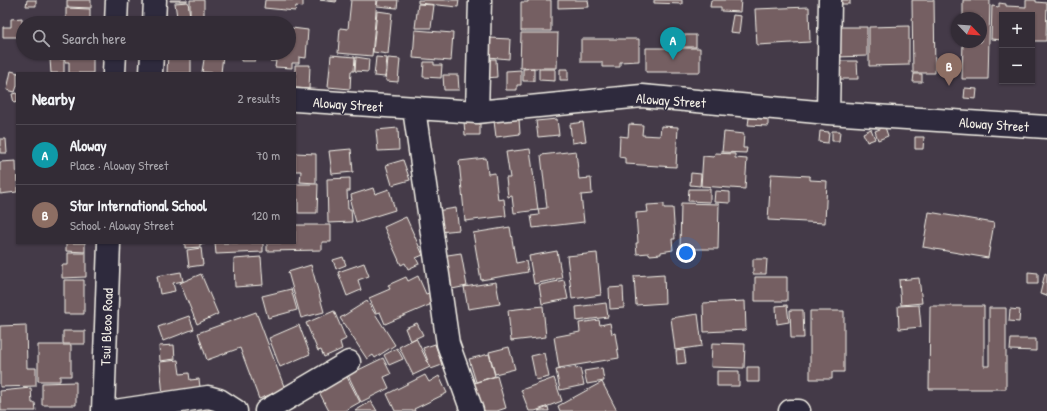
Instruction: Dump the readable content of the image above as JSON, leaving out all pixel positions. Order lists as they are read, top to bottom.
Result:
{
  "streets": {
    "street": ["Aloway Street", "Tsui Bleoo Road"]
  },
  "north": "bottom right",
  "page": {
    "map_buttons": ["+", "−"],
    "search": "Search here",
    "pins": ["A", "B"],
    "heading": ["Nearby", "2 results"],
    "list": [
      {
        "mark": "A",
        "name": "Aloway",
        "note": "Place · Aloway Street",
        "value": "70 m"
      },
      {
        "mark": "B",
        "name": "Star International School",
        "note": "School · Aloway Street",
        "value": "120 m"
      }
    ]
  }
}
